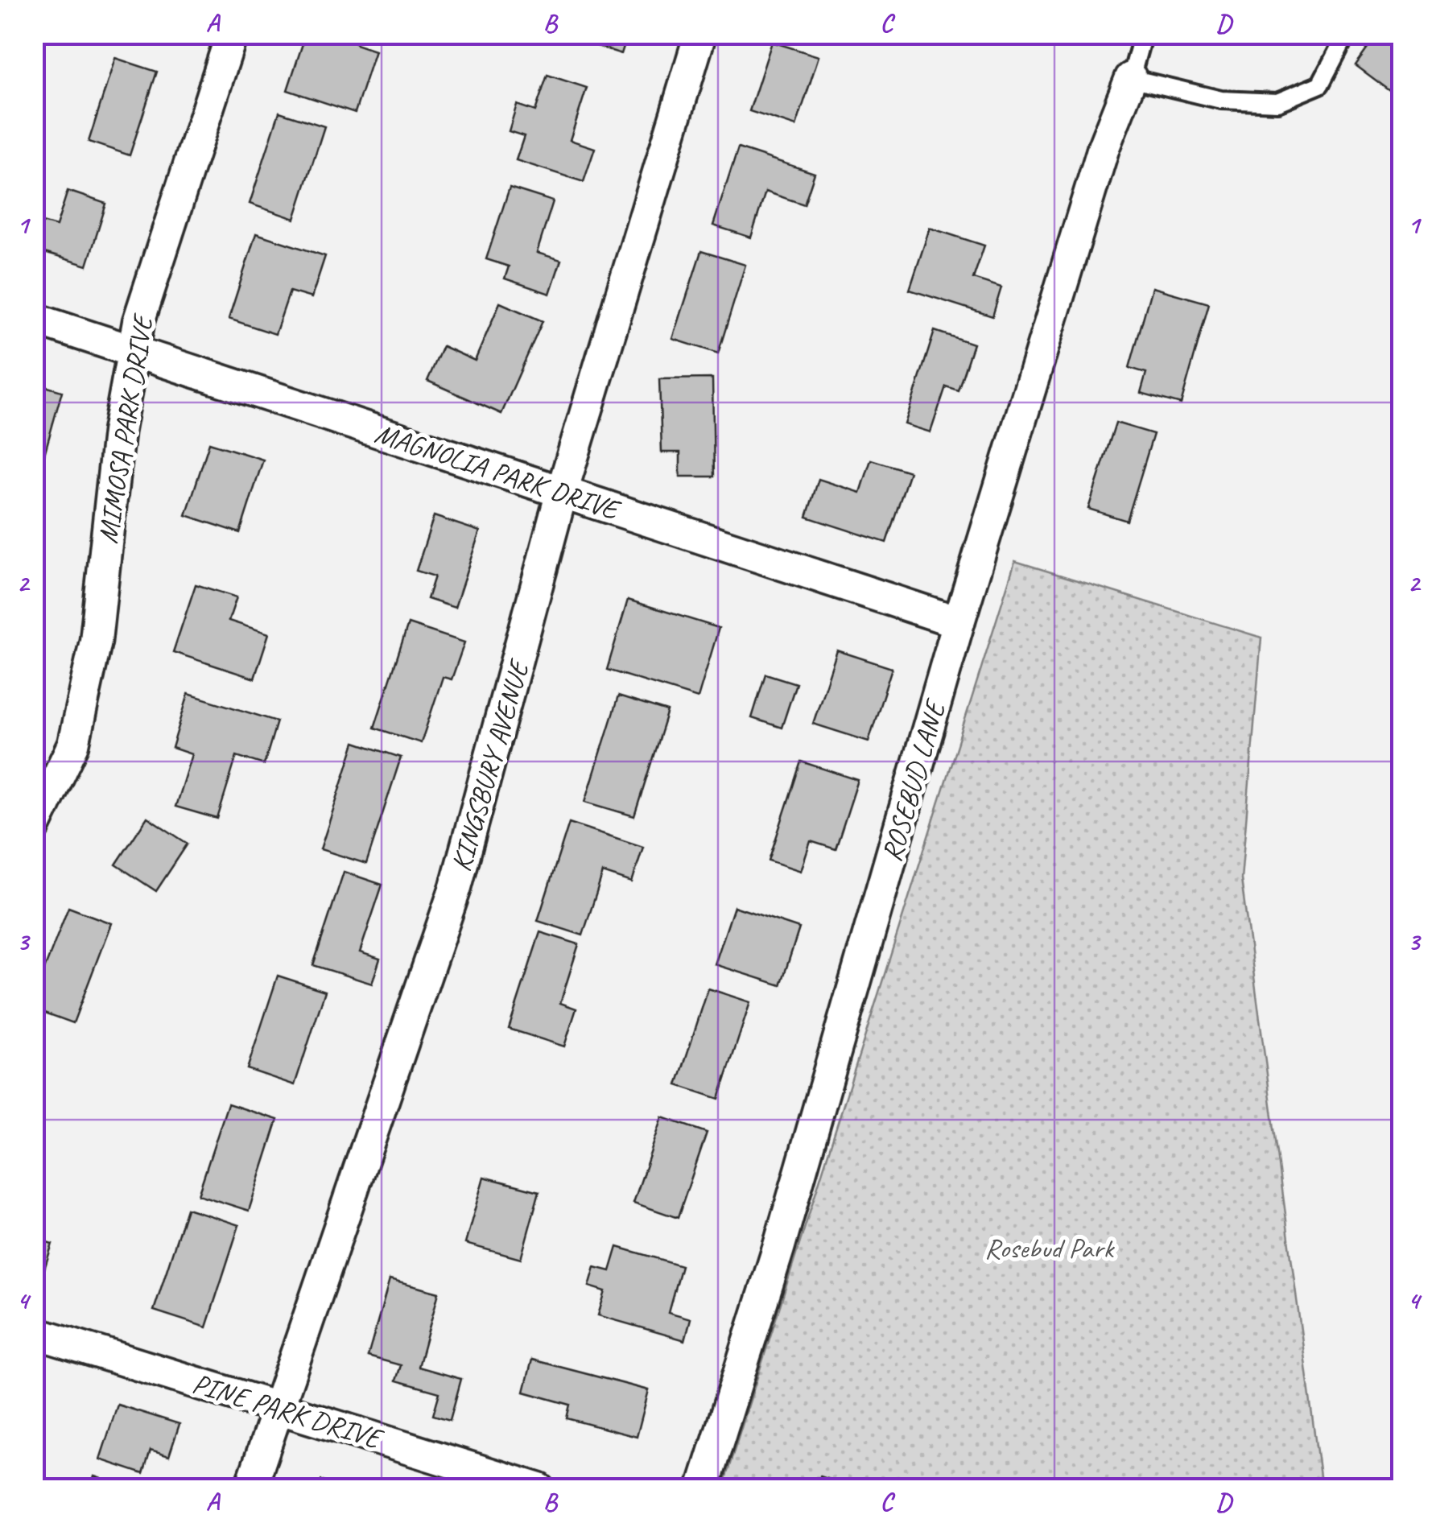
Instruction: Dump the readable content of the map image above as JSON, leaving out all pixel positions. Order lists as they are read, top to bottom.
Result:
{
  "streets": {
    "street": [
      "MIMOSA PARK DRIVE",
      "MAGNOLIA PARK DRIVE",
      "KINGSBURY AVENUE",
      "ROSEBUD LANE",
      "PINE PARK DRIVE"
    ]
  },
  "crossings": [
    ["MIMOSA PARK DRIVE", "MAGNOLIA PARK DRIVE"],
    ["MAGNOLIA PARK DRIVE", "KINGSBURY AVENUE"],
    ["MAGNOLIA PARK DRIVE", "ROSEBUD LANE"],
    ["KINGSBURY AVENUE", "PINE PARK DRIVE"]
  ],
  "parks": ["Rosebud Park"],
  "grid": {
    "columns": [
      "A",
      "B",
      "C",
      "D"
    ],
    "rows": [
      "1",
      "2",
      "3",
      "4"
    ]
  }
}
